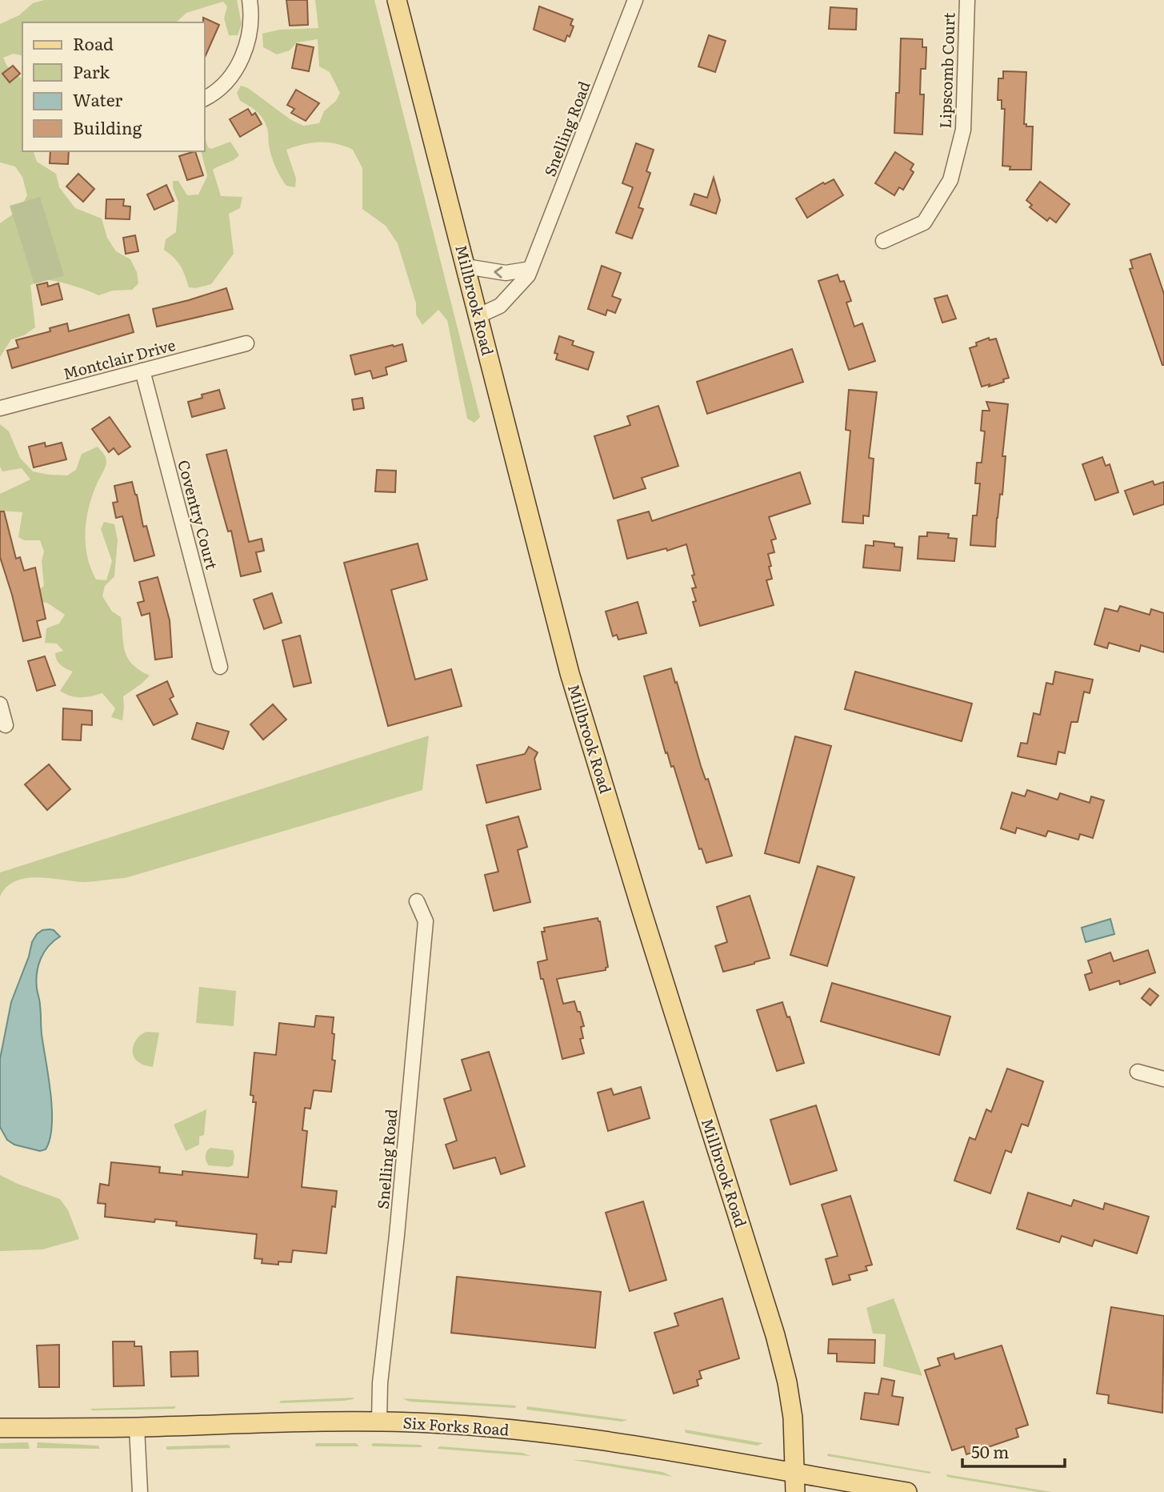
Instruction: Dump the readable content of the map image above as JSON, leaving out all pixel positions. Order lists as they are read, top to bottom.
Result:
{
  "streets": {
    "main road": ["Millbrook Road", "Six Forks Road"],
    "street": [
      "Lipscomb Court",
      "Snelling Road",
      "Montclair Drive",
      "Coventry Court"
    ]
  },
  "crossings": [
    ["Snelling Road", "Millbrook Road"],
    ["Snelling Road", "Six Forks Road"],
    ["Millbrook Road", "Six Forks Road"],
    ["Montclair Drive", "Coventry Court"]
  ],
  "legend": [
    "Road",
    "Park",
    "Water",
    "Building"
  ],
  "scale_bar": "50 m"
}
